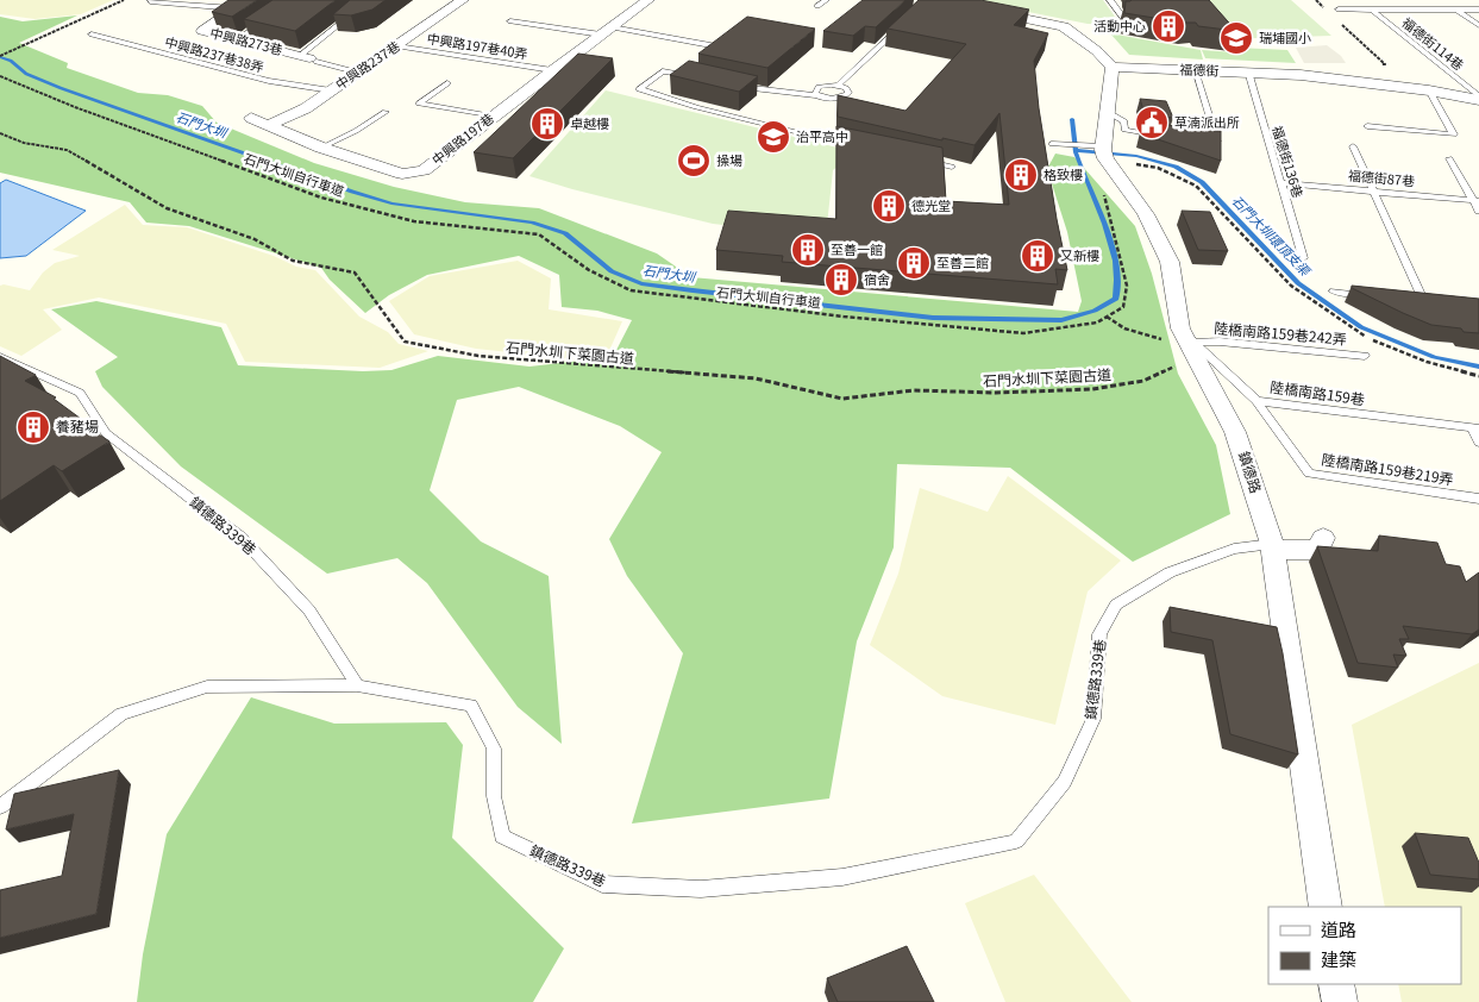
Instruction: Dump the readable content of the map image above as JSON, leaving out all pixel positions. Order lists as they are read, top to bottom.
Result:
{
  "streets": {
    "street": [
      "中興路273巷",
      "中興路237巷",
      "福德街",
      "中興路197巷",
      "鎮德路"
    ],
    "lane": [
      "福德街114巷",
      "中興路197巷40弄",
      "中興路237巷38弄",
      "福德街136巷",
      "福德街87巷",
      "陸橋南路159巷242弄",
      "陸橋南路159巷",
      "陸橋南路159巷219弄",
      "鎮德路339巷"
    ],
    "path": ["石門大圳自行車道", "石門水圳下菜園古道"]
  },
  "crossings": [
    ["福德街114巷", "福德街"],
    ["中興路197巷40弄", "中興路237巷"],
    ["中興路197巷40弄", "中興路197巷"],
    ["中興路237巷38弄", "中興路237巷"],
    ["中興路237巷", "中興路197巷"],
    ["福德街", "福德街136巷"],
    ["福德街136巷", "福德街87巷"],
    ["陸橋南路159巷242弄", "石門水圳下菜園古道"],
    ["陸橋南路159巷242弄", "陸橋南路159巷"],
    ["陸橋南路159巷242弄", "鎮德路"],
    ["石門水圳下菜園古道", "陸橋南路159巷"],
    ["石門水圳下菜園古道", "鎮德路"],
    ["陸橋南路159巷", "陸橋南路159巷219弄"],
    ["陸橋南路159巷", "鎮德路"],
    ["鎮德路", "鎮德路339巷"]
  ],
  "water": ["石門大圳", "石門大圳環頂支渠"],
  "places": {
    "building": [
      "活動中心",
      "卓越樓",
      "格致樓",
      "德光堂",
      "至善一館",
      "又新樓",
      "至善二館",
      "宿舍",
      "養豬場"
    ],
    "school or university": ["瑞埔國小", "治平高中"],
    "public building": ["草湳派出所"],
    "sports": ["操場"]
  },
  "legend": ["道路", "建築"]
}
